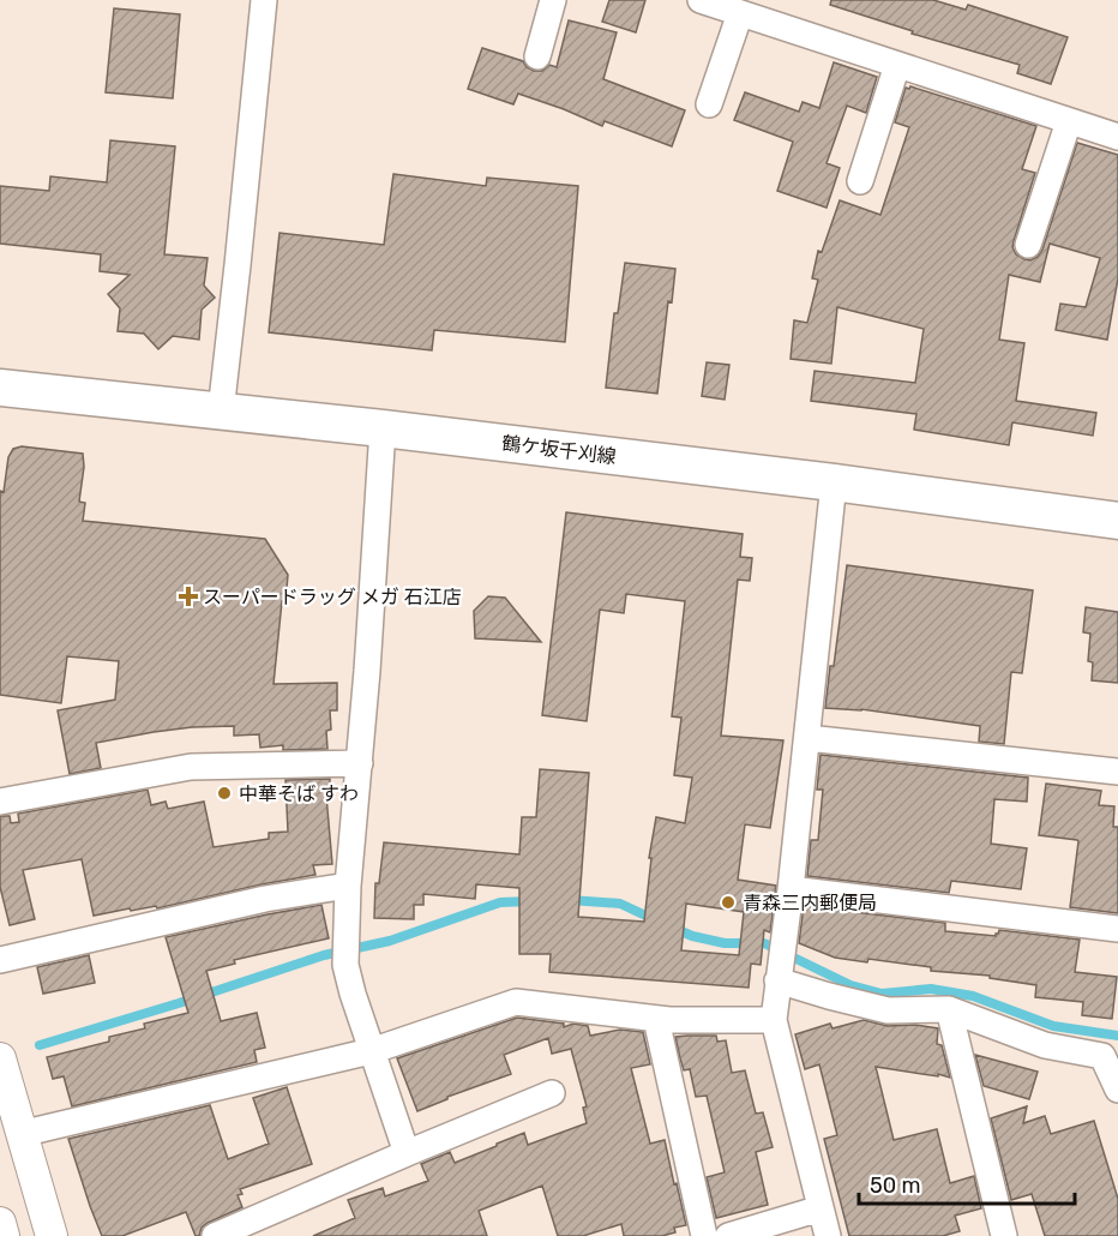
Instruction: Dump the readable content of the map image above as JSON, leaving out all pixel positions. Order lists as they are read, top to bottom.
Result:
{
  "streets": {
    "main road": ["鶴ケ坂千刈線"]
  },
  "places": {
    "health": ["スーパードラッグ メガ 石江店"],
    "other": ["中華そば すわ", "青森三内郵便局"]
  },
  "scale_bar": "50 m"
}
